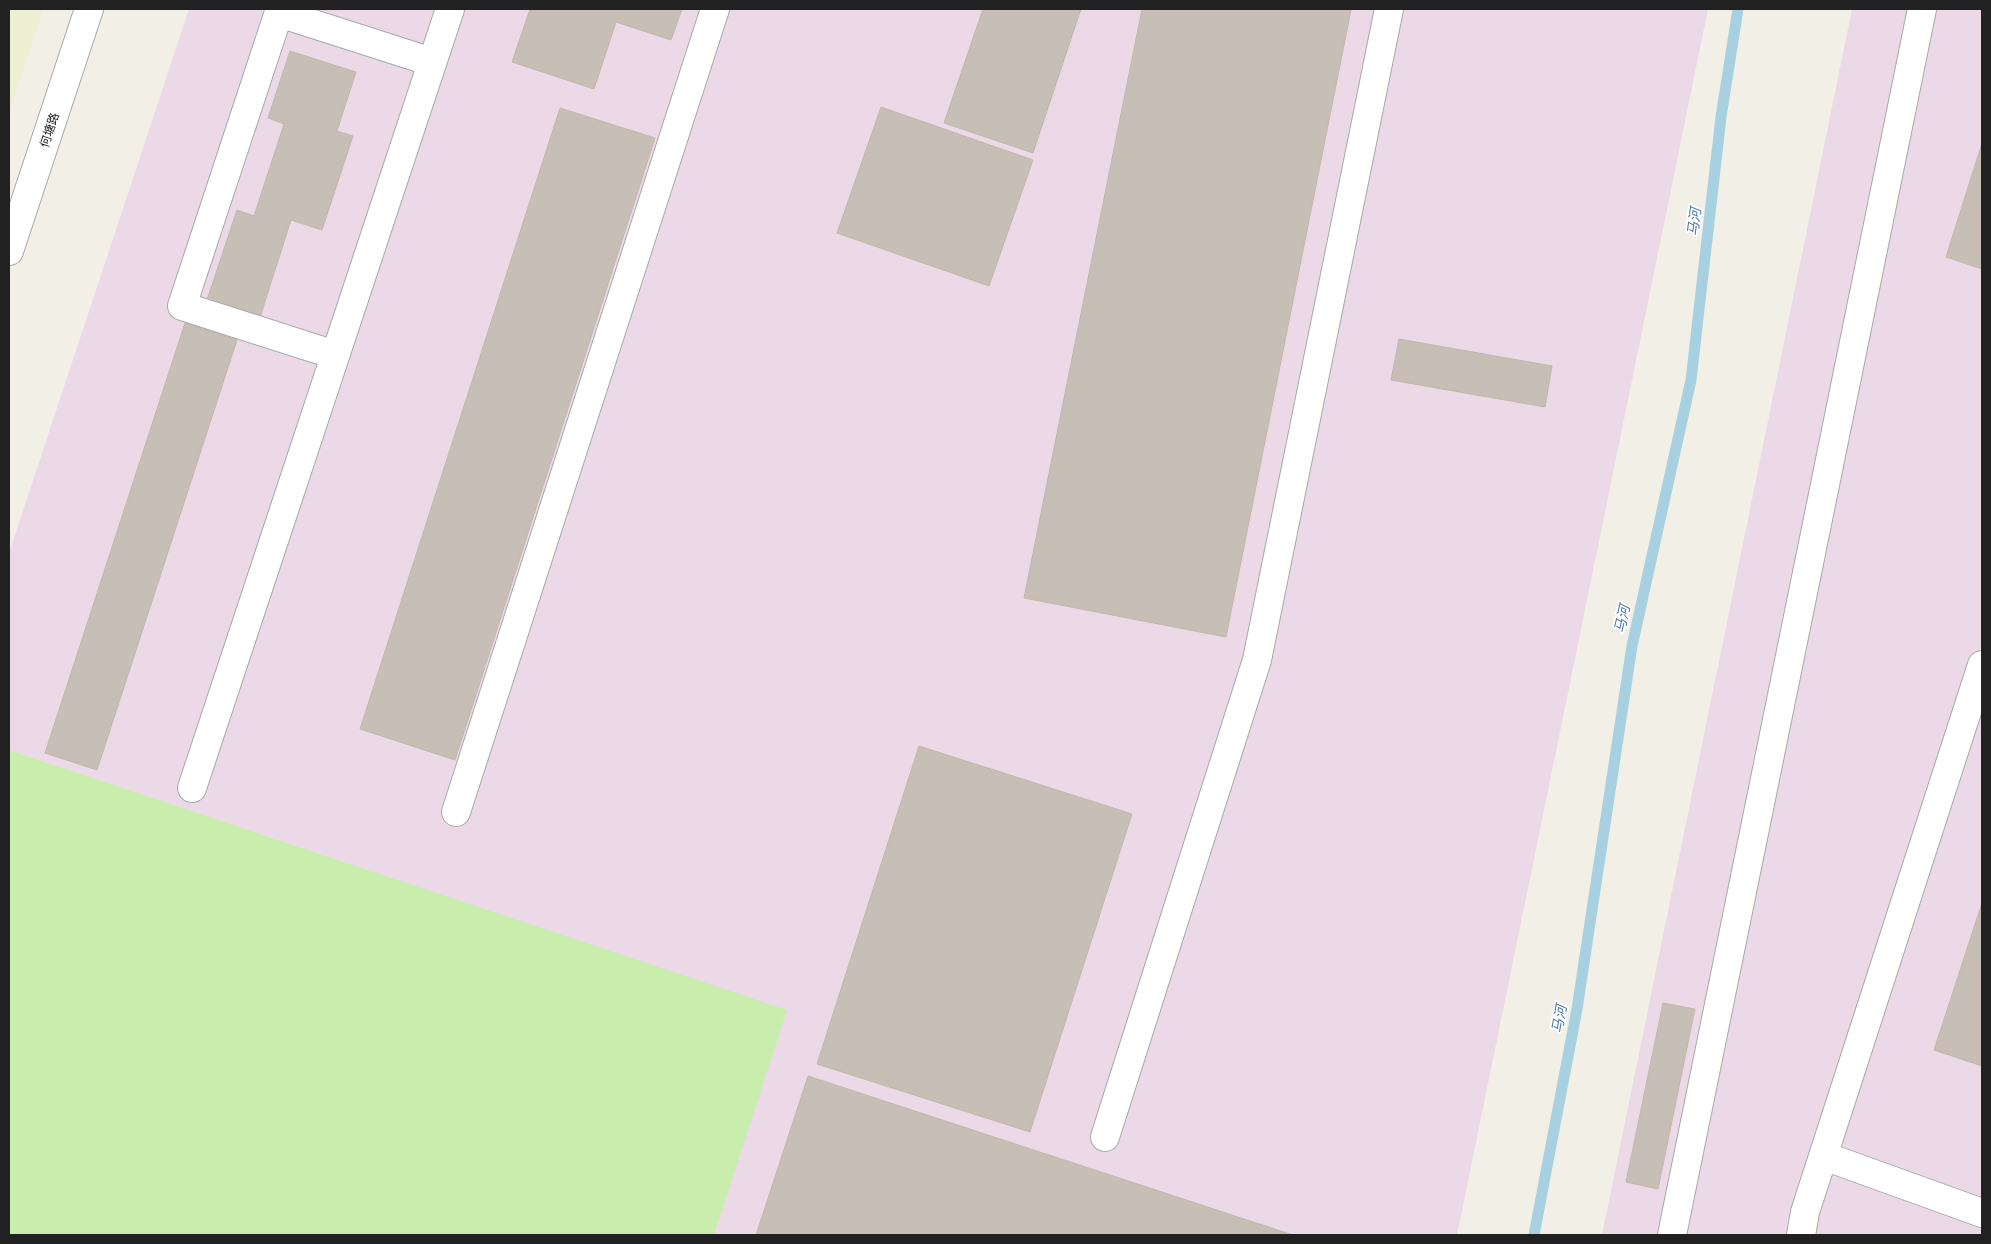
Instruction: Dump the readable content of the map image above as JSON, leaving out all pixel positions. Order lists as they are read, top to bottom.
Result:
{
  "streets": {
    "street": ["何塘路"]
  },
  "water": ["马河"]
}
